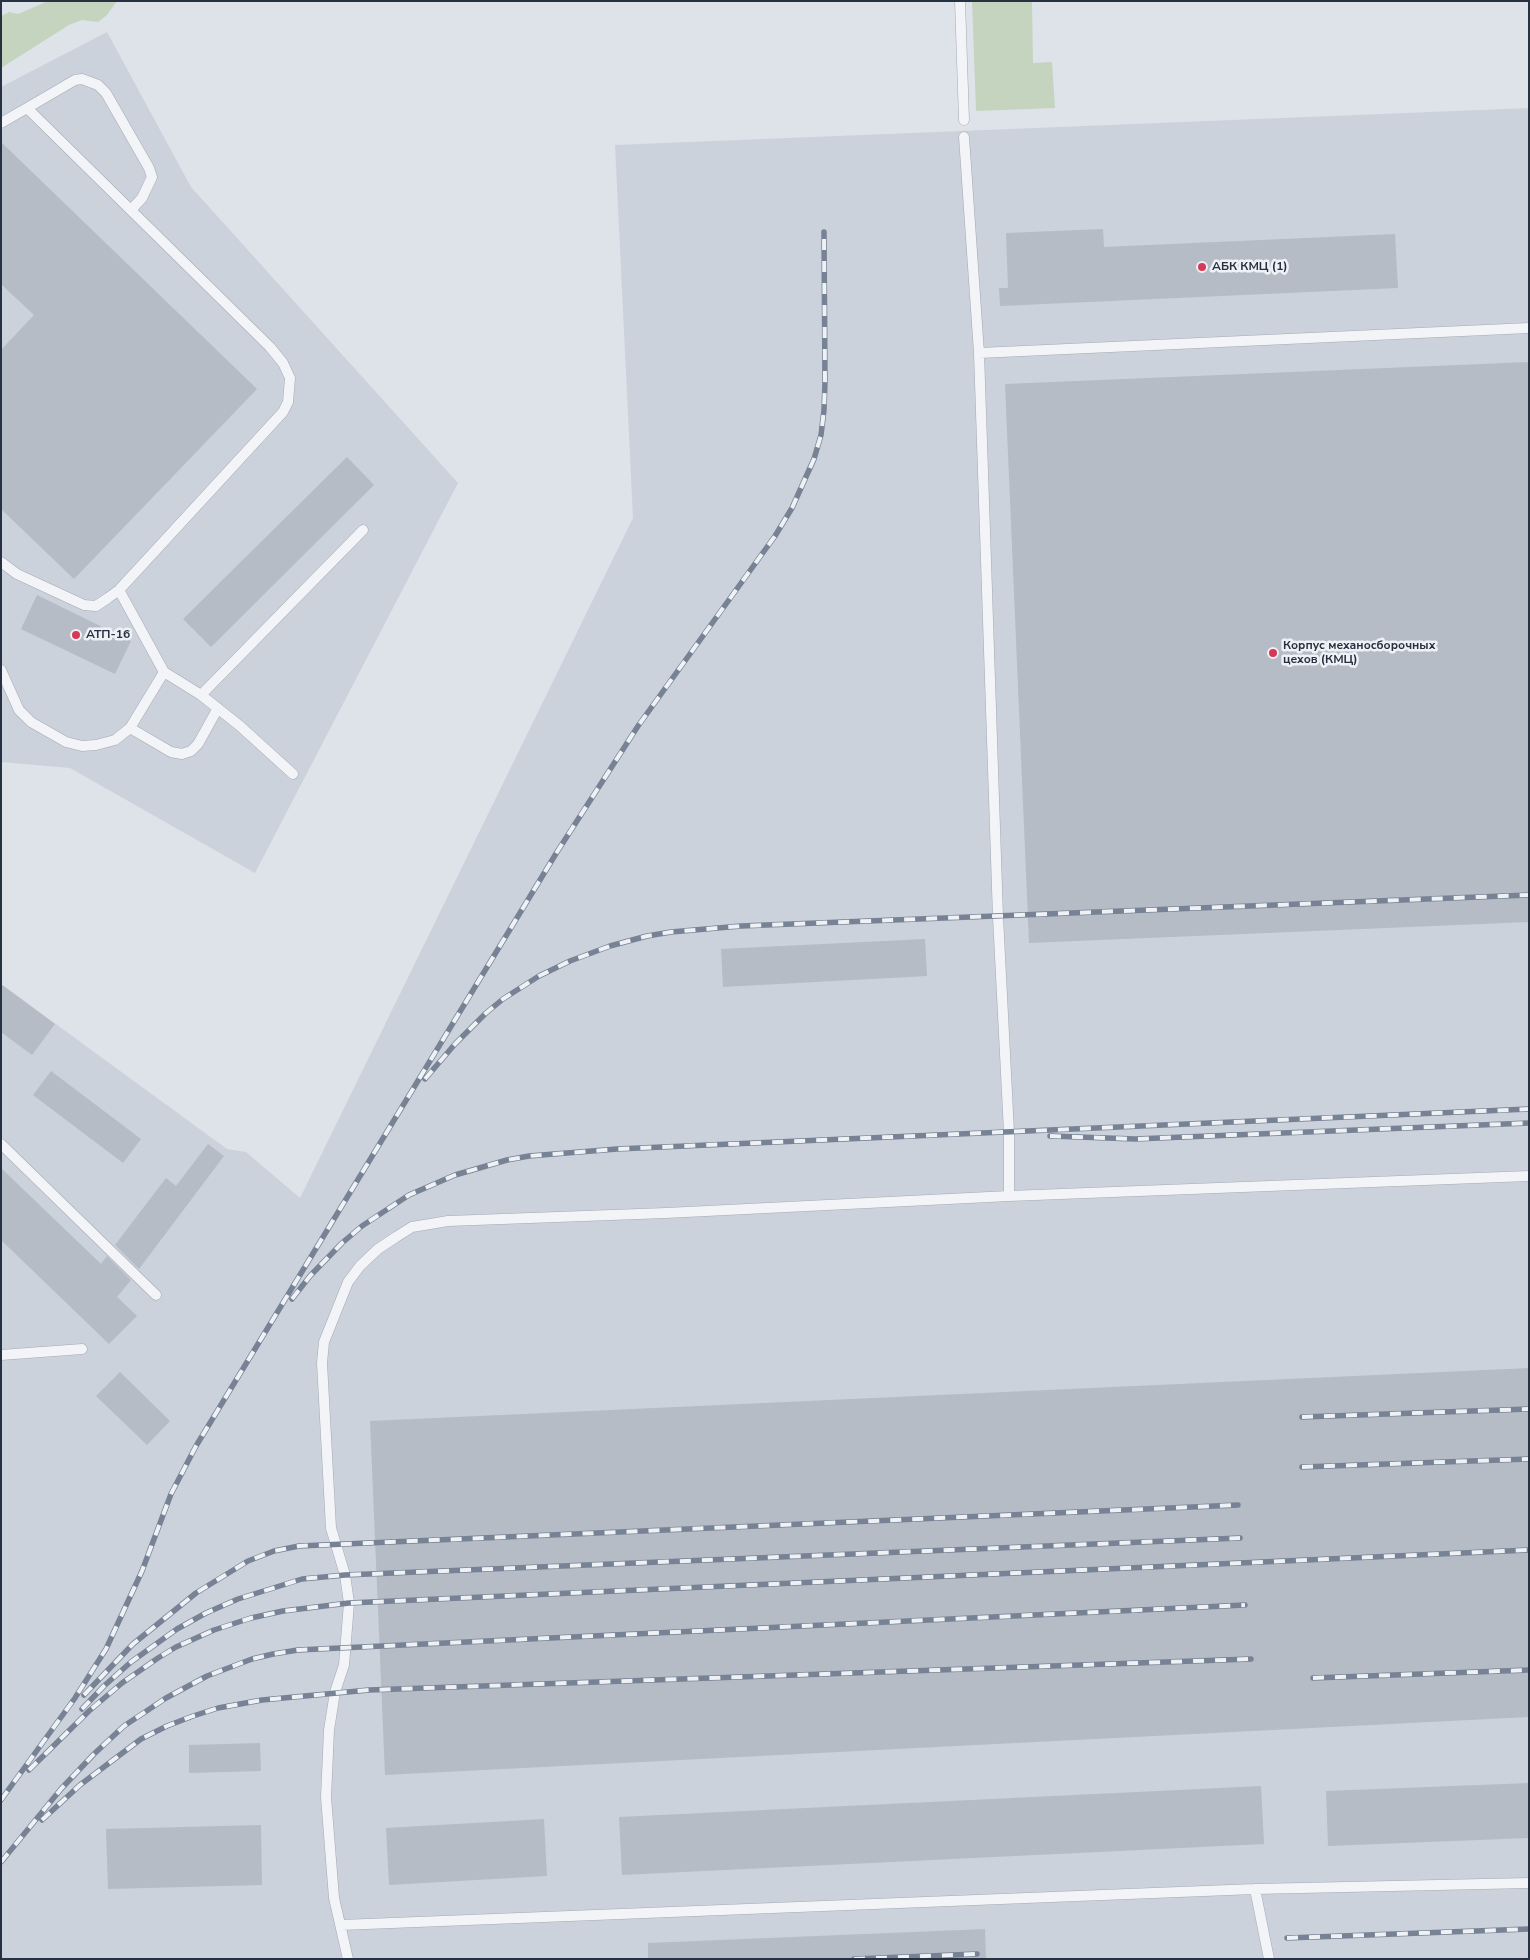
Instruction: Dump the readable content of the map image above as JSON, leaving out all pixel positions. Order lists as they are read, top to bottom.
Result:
{
  "places": ["АБК КМЦ (1)", "АТП-16", "Корпус механосборочных цехов (КМЦ)"]
}
